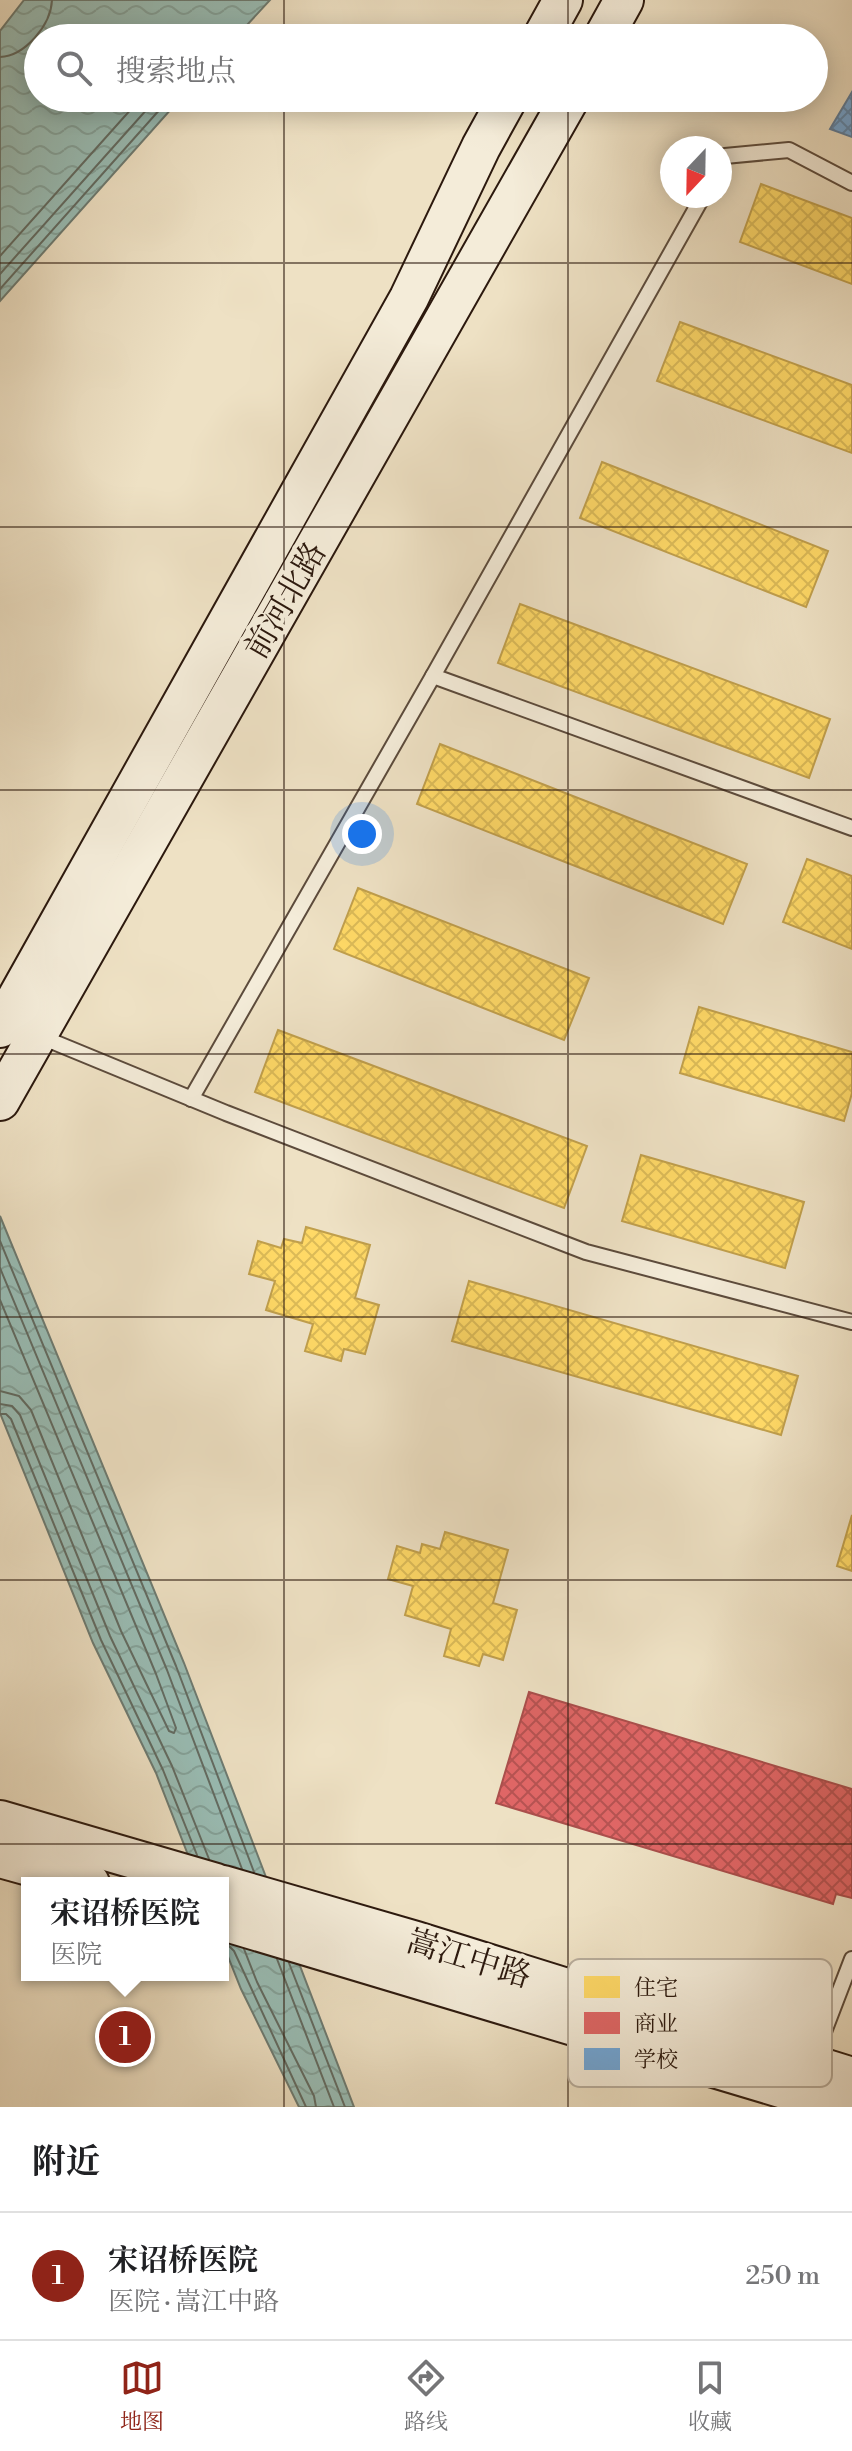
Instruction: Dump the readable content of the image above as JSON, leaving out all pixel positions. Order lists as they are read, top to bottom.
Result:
{
  "streets": {
    "main road": ["前河北路", "嵩江中路"]
  },
  "legend": ["住宅", "商业", "学校"],
  "north": "bottom",
  "page": {
    "search": "搜索地点",
    "popup": ["宋诏桥医院", "医院"],
    "pins": "1",
    "heading": "附近",
    "list": [
      {
        "mark": "1",
        "name": "宋诏桥医院",
        "note": "医院 · 嵩江中路",
        "value": "250 m"
      }
    ],
    "nav": ["地图", "路线", "收藏"]
  }
}
